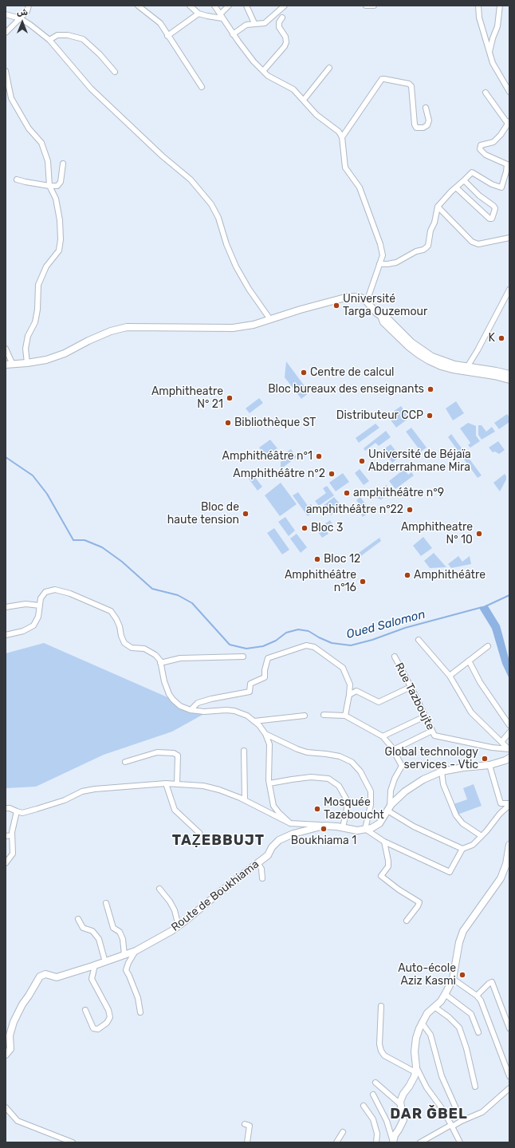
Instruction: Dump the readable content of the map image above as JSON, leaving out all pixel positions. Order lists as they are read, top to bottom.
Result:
{
  "streets": {
    "street": ["Rue Tazboujte", "Route de Boukhiama"]
  },
  "districts": ["TAẒEBBUJT", "DAR ǦBEL"],
  "water": ["Oued Salomon"],
  "places": [
    "Université Targa Ouzemour",
    "K",
    "Centre de calcul",
    "Bloc bureaux des enseignants",
    "Amphitheatre N° 21",
    "Distributeur CCP",
    "Bibliothèque ST",
    "Amphithéâtre n°1",
    "Université de Béjaïa Abderrahmane Mira",
    "Amphithéâtre n°2",
    "amphithéâtre n°9",
    "amphithéâtre n°22",
    "Bloc de haute tension",
    "Bloc 3",
    "Amphitheatre N° 10",
    "Bloc 12",
    "Amphithéâtre",
    "Amphithéâtre n°16",
    "Global technology services - Vtic",
    "Mosquée Tazeboucht",
    "Boukhiama 1",
    "Auto-école Aziz Kasmi"
  ],
  "north": "top"
}
